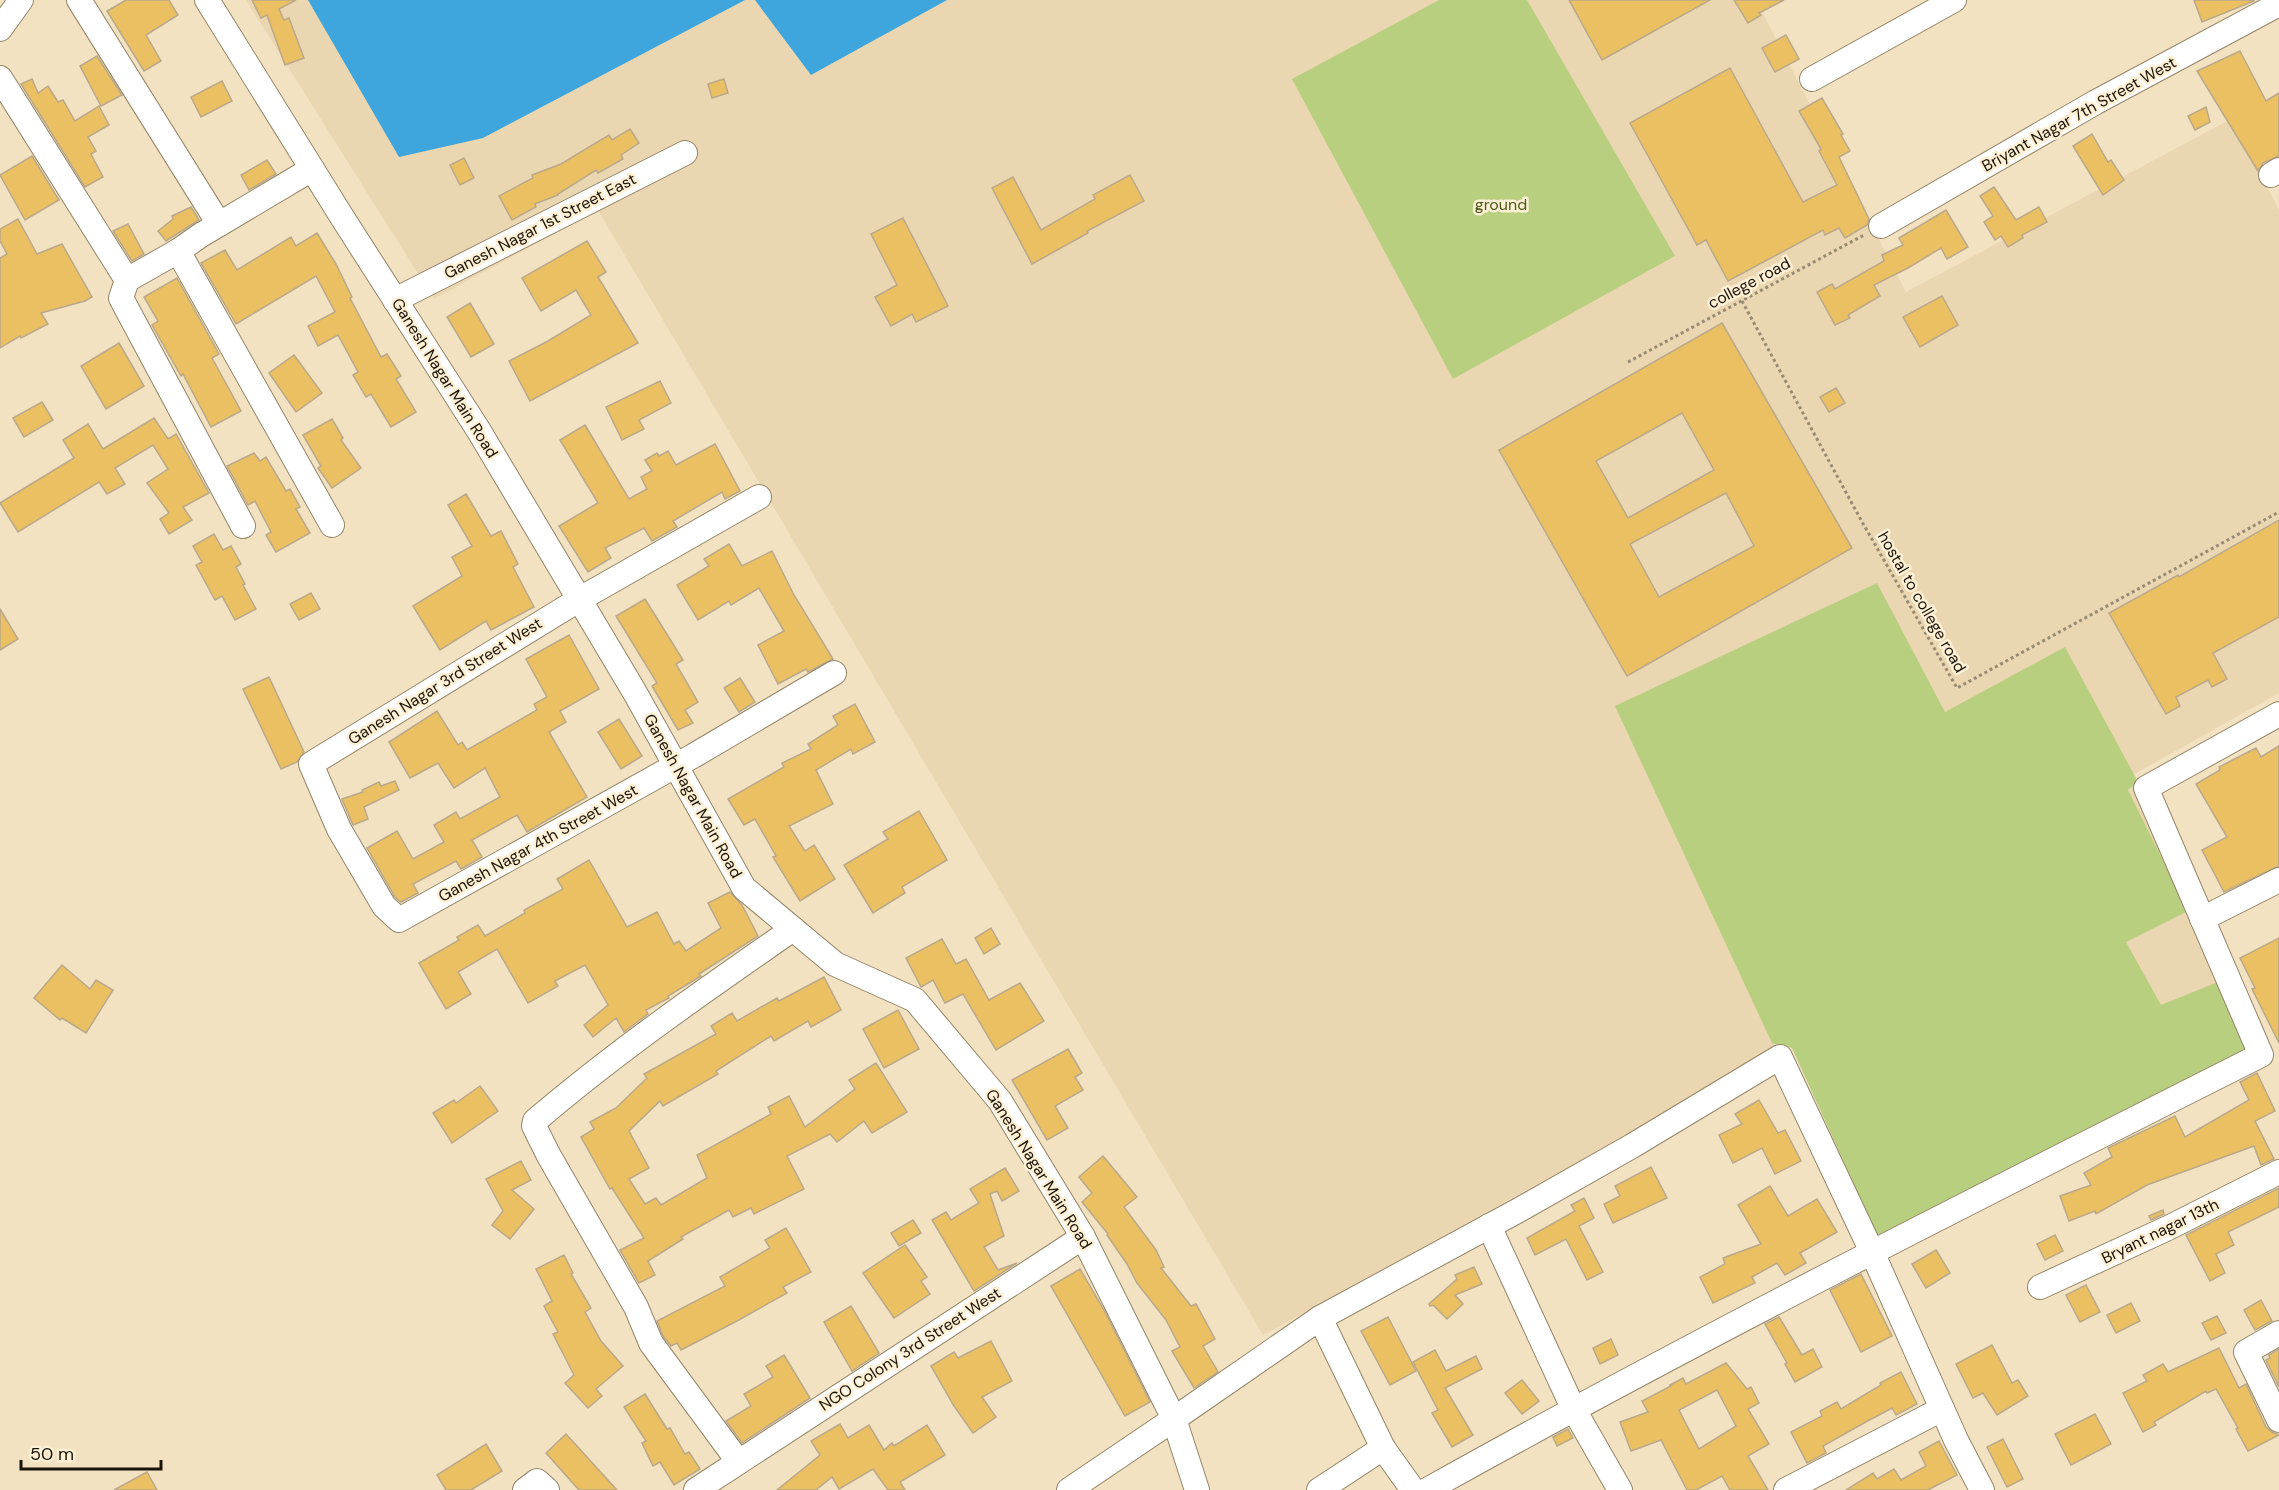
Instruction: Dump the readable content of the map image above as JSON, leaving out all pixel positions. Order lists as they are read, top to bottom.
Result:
{
  "streets": {
    "street": [
      "Briyant Nagar 7th Street West",
      "Ganesh Nagar 1st Street East",
      "Ganesh Nagar Main Road",
      "Ganesh Nagar 3rd Street West",
      "Ganesh Nagar 4th Street West",
      "Bryant nagar 13th",
      "NGO Colony 3rd Street West"
    ],
    "path": ["college road", "hostal to college road"]
  },
  "crossings": [
    ["Briyant Nagar 7th Street West", "college road"],
    ["Ganesh Nagar 1st Street East", "Ganesh Nagar Main Road"],
    ["college road", "hostal to college road"],
    ["Ganesh Nagar Main Road", "Ganesh Nagar 3rd Street West"],
    ["Ganesh Nagar Main Road", "Ganesh Nagar 4th Street West"],
    ["Ganesh Nagar Main Road", "NGO Colony 3rd Street West"],
    ["Ganesh Nagar 3rd Street West", "Ganesh Nagar 4th Street West"]
  ],
  "parks": ["ground"],
  "scale_bar": "50 m"
}
